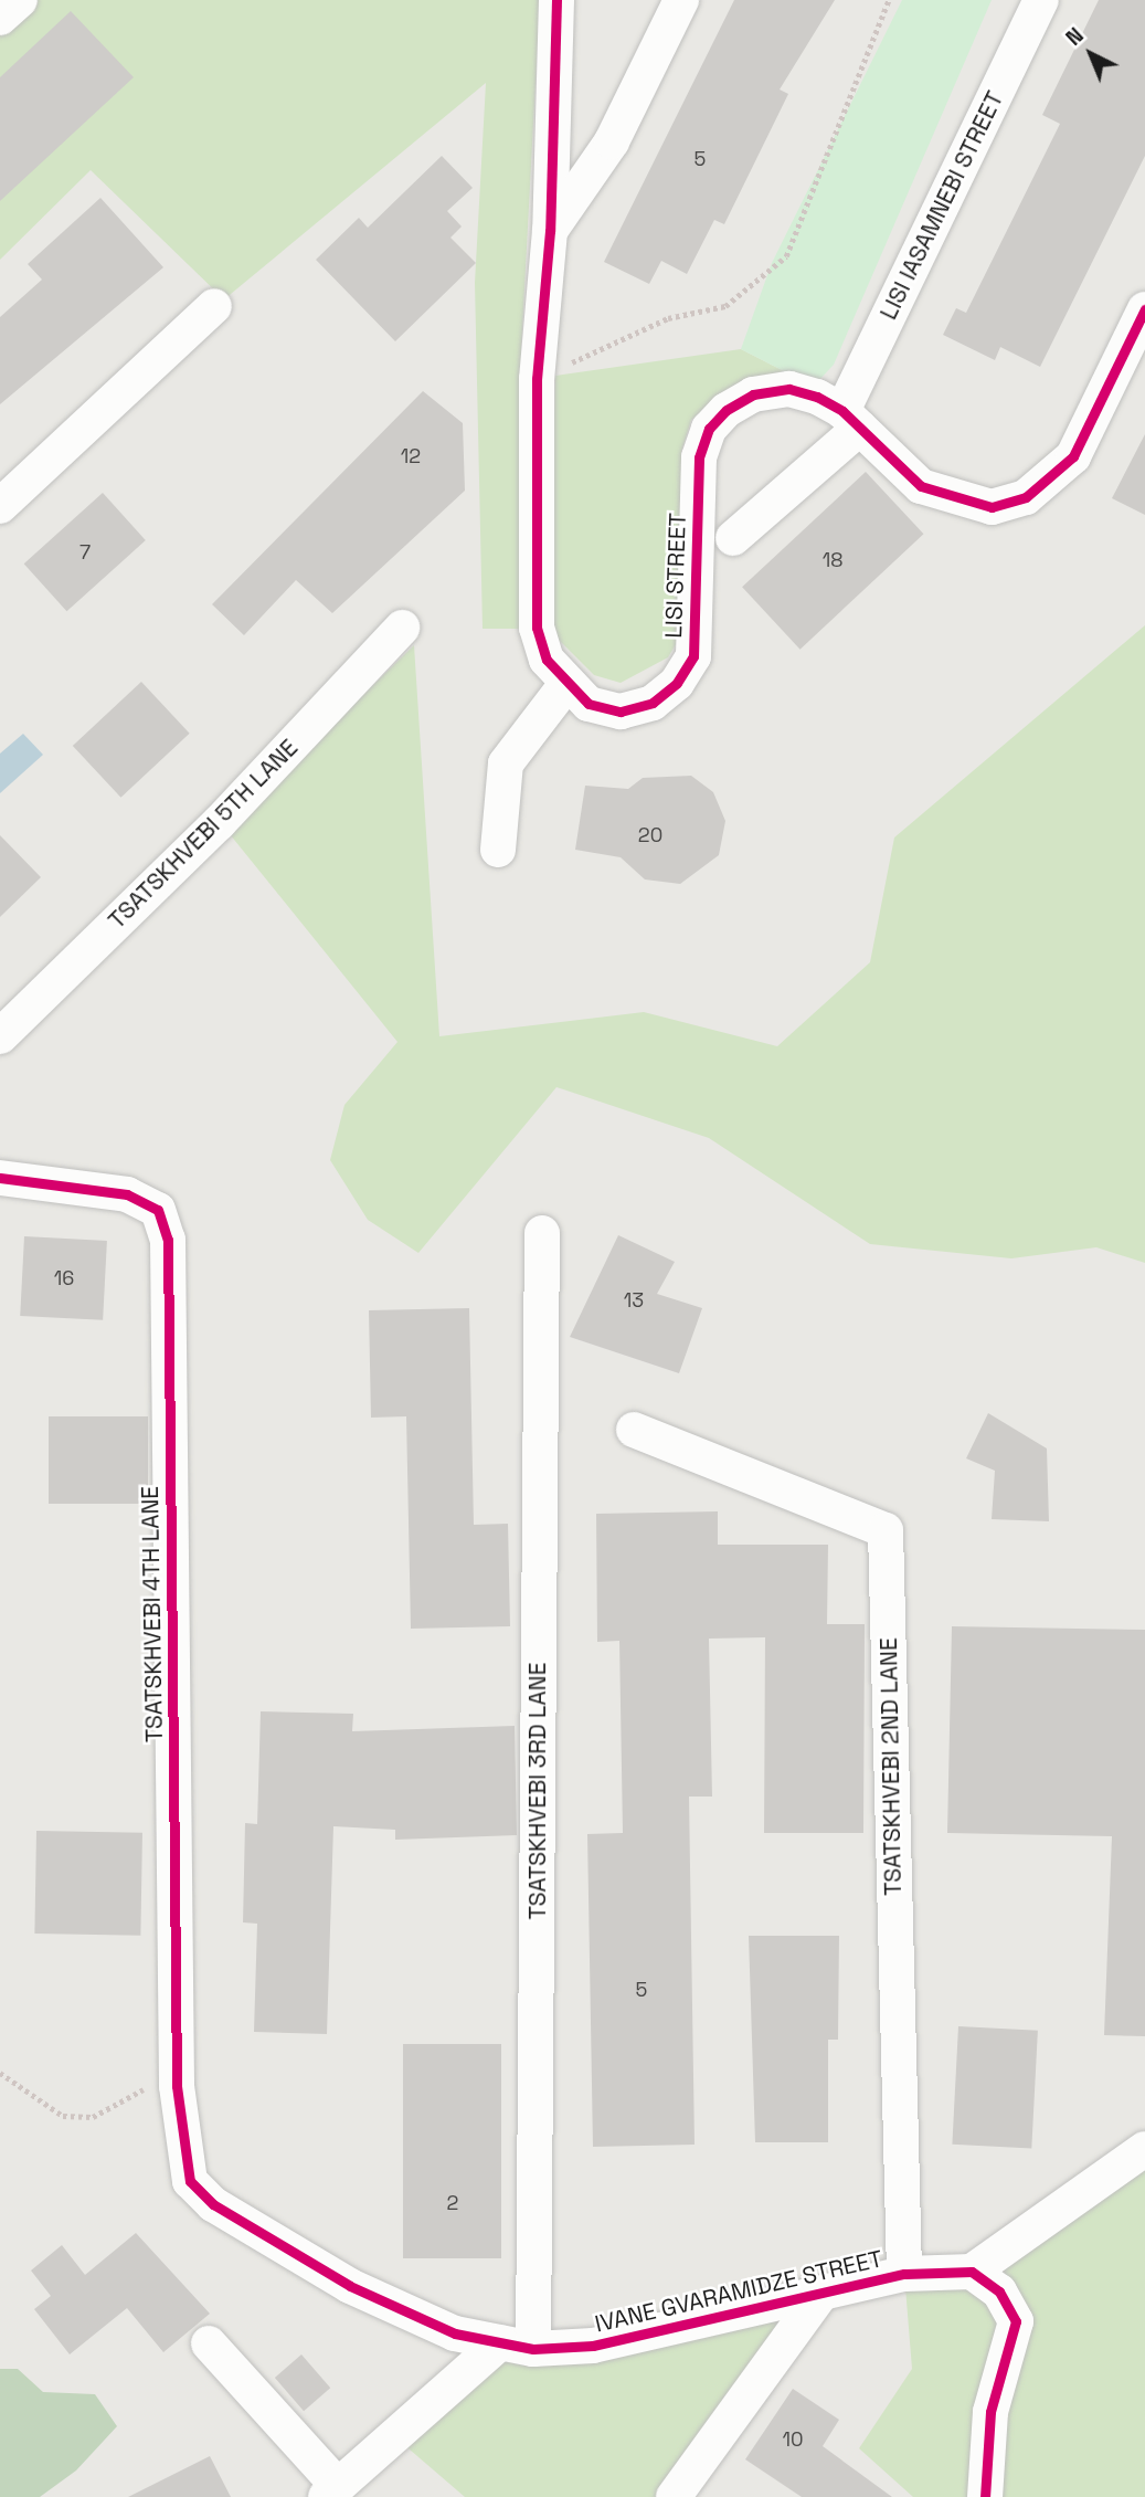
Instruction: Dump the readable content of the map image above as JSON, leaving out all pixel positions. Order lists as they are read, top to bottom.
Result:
{
  "streets": {
    "street": [
      "LISI IASAMNEBI STREET",
      "LISI STREET",
      "TSATSKHVEBI 5TH LANE",
      "TSATSKHVEBI 4TH LANE",
      "TSATSKHVEBI 2ND LANE",
      "TSATSKHVEBI 3RD LANE",
      "IVANE GVARAMIDZE STREET"
    ]
  },
  "crossings": [
    ["LISI IASAMNEBI STREET", "LISI STREET"],
    ["TSATSKHVEBI 4TH LANE", "IVANE GVARAMIDZE STREET"],
    ["TSATSKHVEBI 2ND LANE", "IVANE GVARAMIDZE STREET"],
    ["TSATSKHVEBI 3RD LANE", "IVANE GVARAMIDZE STREET"]
  ],
  "house_numbers": [
    "5",
    "12",
    "7",
    "18",
    "20",
    "16",
    "13",
    "5",
    "2",
    "10"
  ],
  "north": "top left"
}
